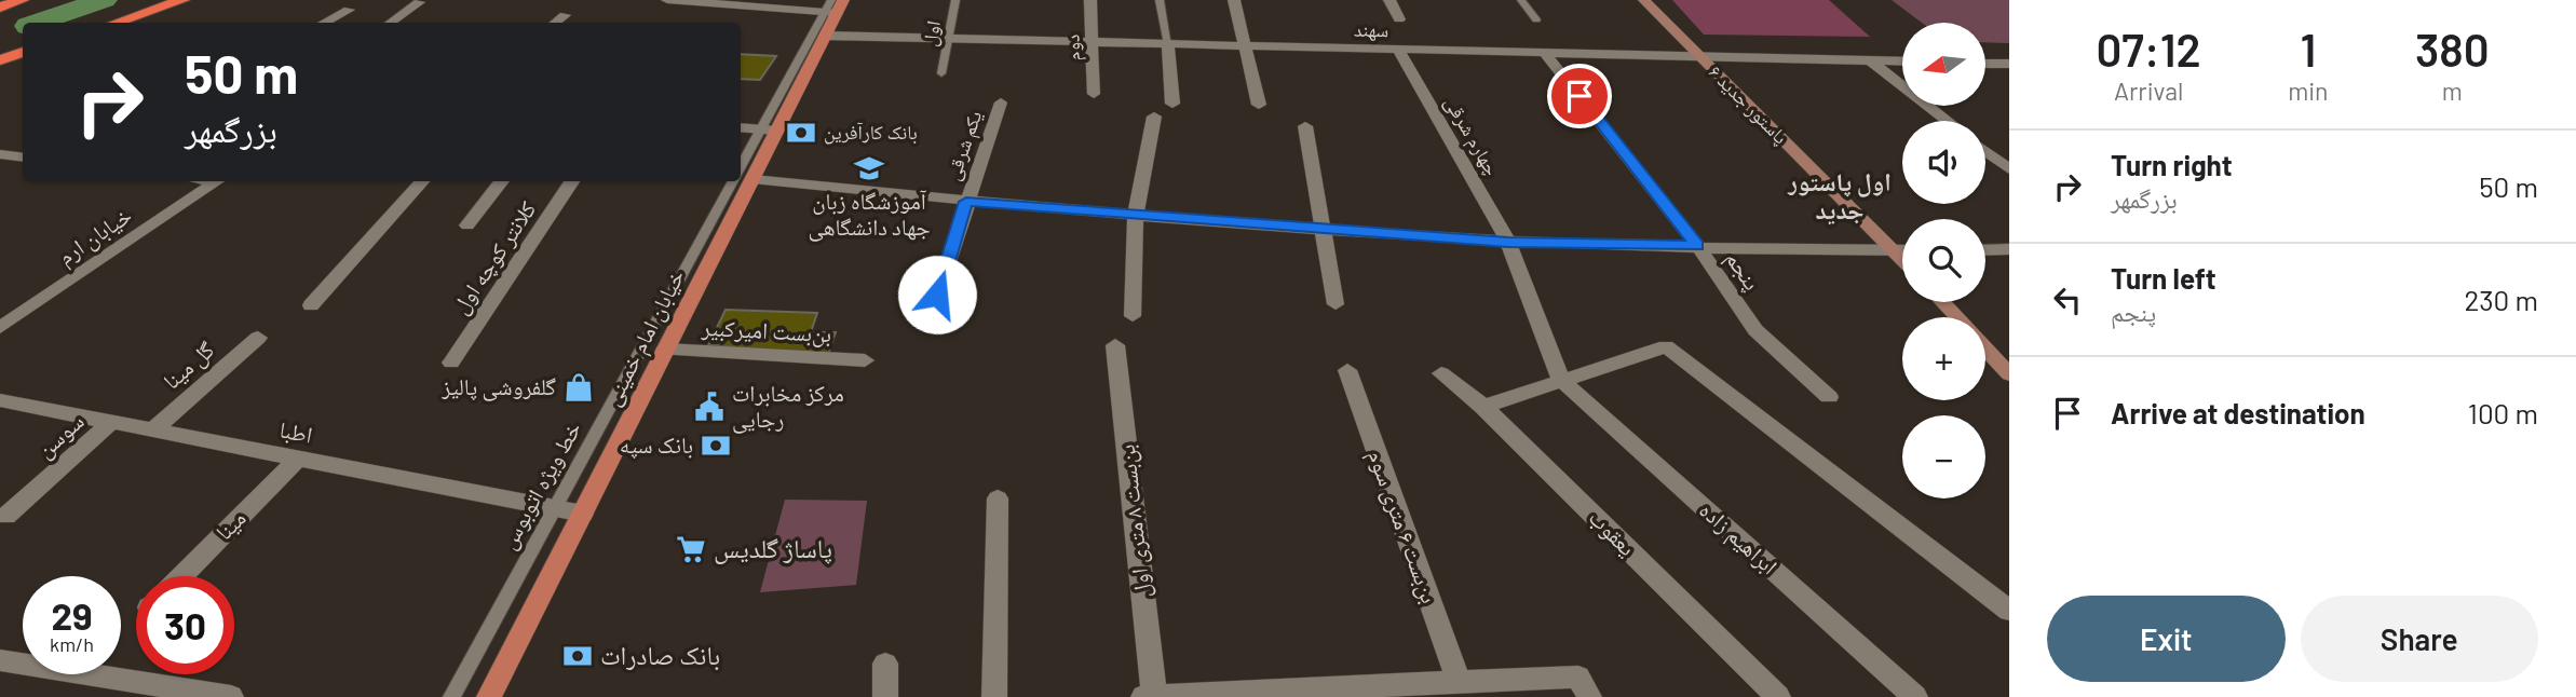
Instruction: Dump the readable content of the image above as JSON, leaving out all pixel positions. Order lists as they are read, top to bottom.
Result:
{
  "streets": {
    "main road": ["پاستور جدید ۶", "خیابان امام خمینی"],
    "street": [
      "سهند",
      "دوم",
      "چهارم شرقی",
      "یکم شرقی",
      "خیابان ارم",
      "کلانتر کوچه اول",
      "پنجم",
      "بن‌بست امیرکبیر",
      "گل مینا",
      "اطبا",
      "سوسن",
      "بن‌بست ۸ متری اول",
      "مینا",
      "بن‌بست ۶ متری سوم",
      "یعقوب",
      "ابراهیم زاده"
    ],
    "lane": ["اول", "خط ویژه اتوبوس"]
  },
  "crossings": [
    ["سهند", "اول"],
    ["سهند", "دوم"],
    ["سهند", "پاستور جدید ۶"],
    ["سهند", "چهارم شرقی"],
    ["سهند", "پنجم"],
    ["سهند", "خیابان امام خمینی"],
    ["چهارم شرقی", "ابراهیم زاده"],
    ["بن‌بست امیرکبیر", "خیابان امام خمینی"],
    ["خیابان امام خمینی", "اطبا"],
    ["گل مینا", "اطبا"],
    ["اطبا", "سوسن"],
    ["اطبا", "خط ویژه اتوبوس"],
    ["اطبا", "مینا"]
  ],
  "districts": ["اول پاستور جدید"],
  "places": {
    "bank": ["بانک کارآفرین", "بانک سپه", "بانک صادرات"],
    "school or university": ["آموزشگاه زبان جهاد دانشگاهی"],
    "shop": ["گلفروشی پالیز"],
    "public building": ["مرکز مخابرات رجایی"],
    "supermarket": ["پاساژ گلدیس"]
  },
  "north": "left",
  "page": {
    "eta": [
      "07:12",
      "Arrival",
      "1",
      "min",
      "380",
      "m"
    ],
    "map_buttons": ["+", "−"],
    "turn": ["50 m", "بزرگمهر"],
    "list": [
      {
        "name": "Turn right",
        "note": "بزرگمهر",
        "value": "50 m"
      },
      {
        "name": "Turn left",
        "note": "پنجم",
        "value": "230 m"
      },
      {
        "name": "Arrive at destination",
        "value": "100 m"
      }
    ],
    "speed": "29 km/h",
    "limit": "30",
    "buttons": ["Exit", "Share"]
  }
}
